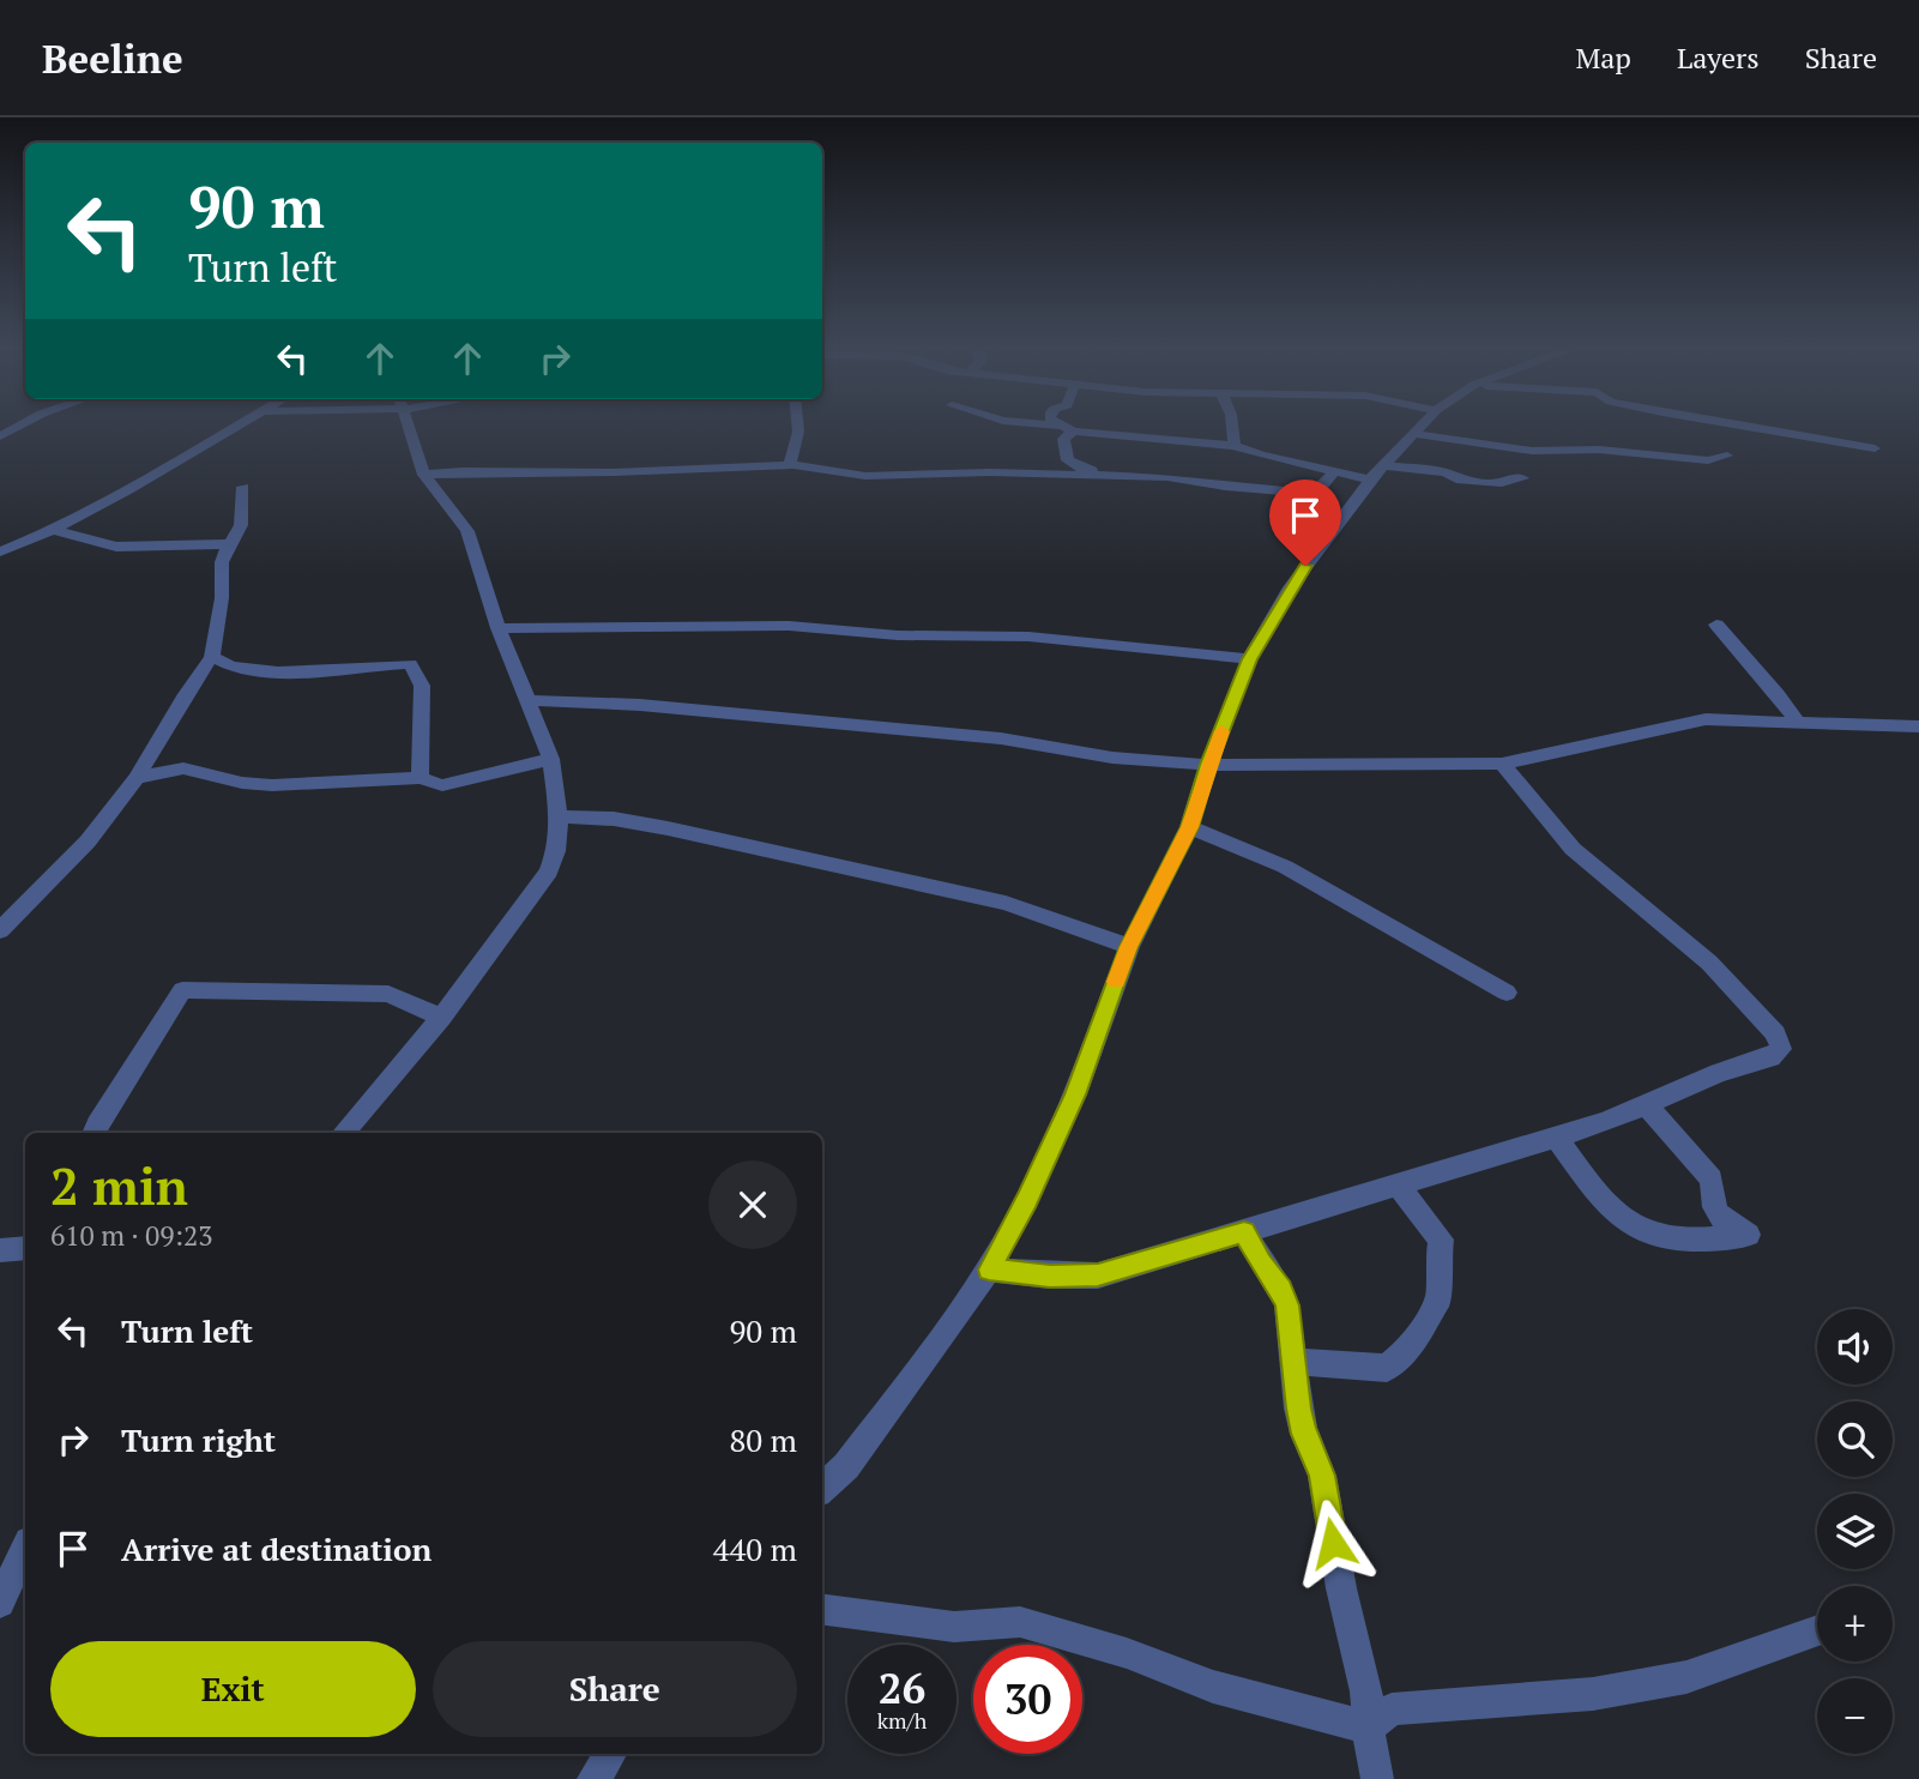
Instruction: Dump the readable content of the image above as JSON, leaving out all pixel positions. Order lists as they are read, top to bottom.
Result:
{
  "page": {
    "header": "Beeline",
    "nav": ["Map", "Layers", "Share"],
    "turn": ["90 m", "Turn left"],
    "heading": ["2 min", "610 m · 09:23"],
    "list": [
      {
        "name": "Turn left",
        "value": "90 m"
      },
      {
        "name": "Turn right",
        "value": "80 m"
      },
      {
        "name": "Arrive at destination",
        "value": "440 m"
      }
    ],
    "map_buttons": ["+", "−"],
    "buttons": ["Exit", "Share"],
    "speed": "26 km/h",
    "limit": "30"
  }
}
